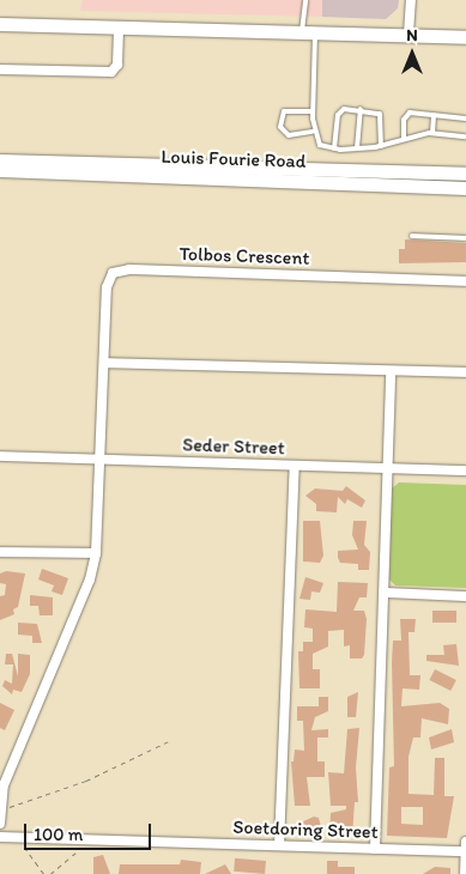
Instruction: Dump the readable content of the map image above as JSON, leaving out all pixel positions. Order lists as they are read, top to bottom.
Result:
{
  "streets": {
    "main road": ["Louis Fourie Road"],
    "street": ["Tolbos Crescent", "Seder Street", "Soetdoring Street"]
  },
  "crossings": [
    ["Tolbos Crescent", "Seder Street"]
  ],
  "scale_bar": "100 m",
  "north": "top"
}
